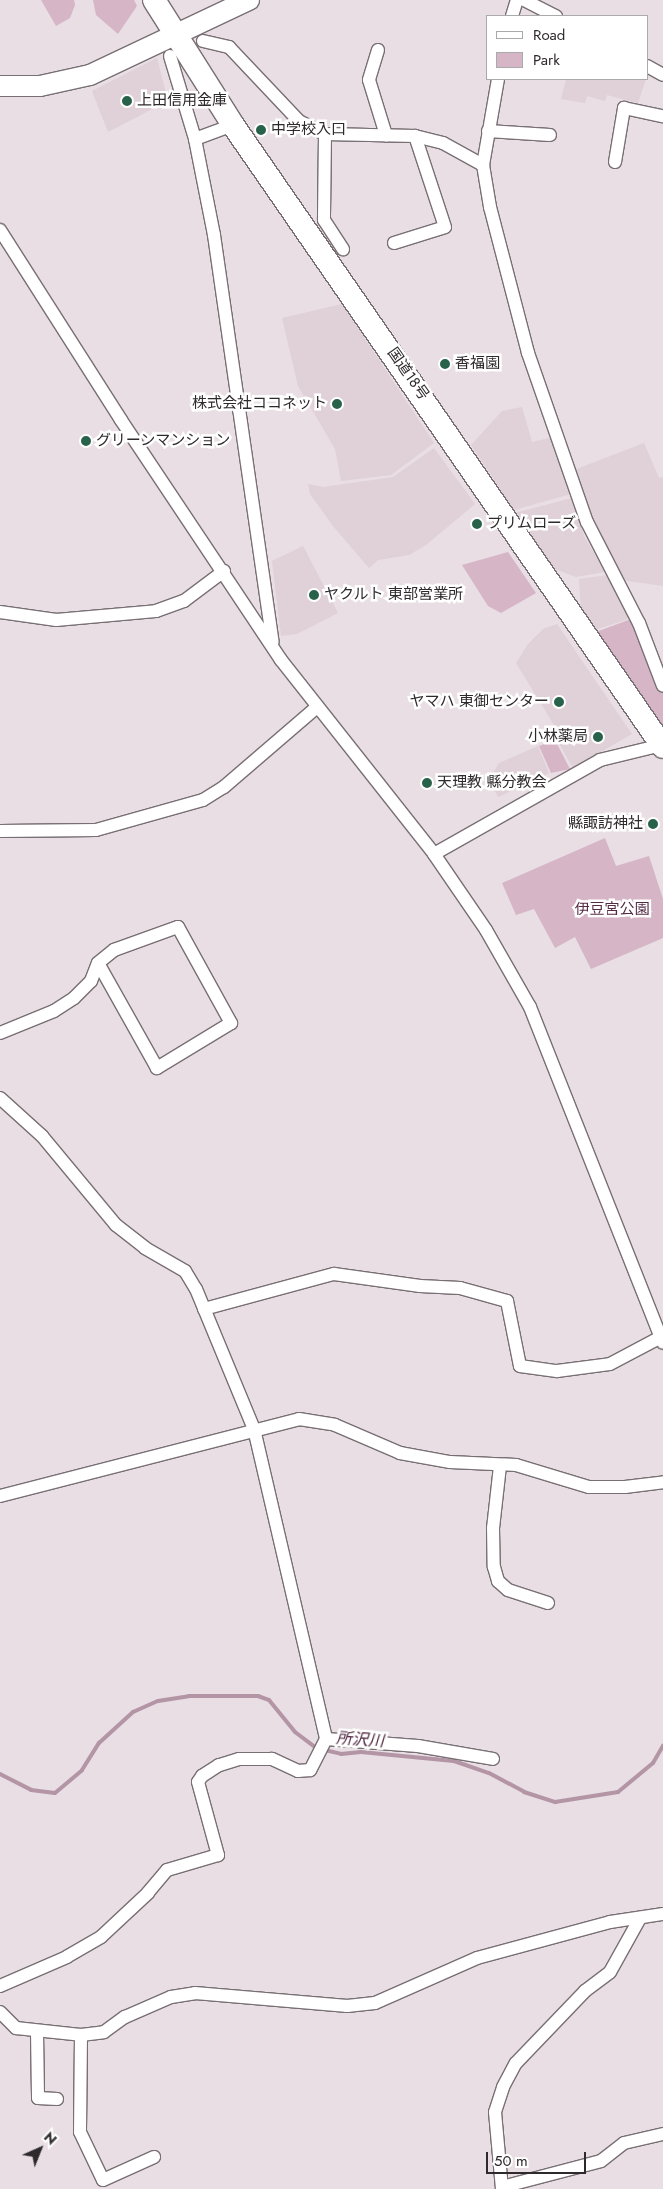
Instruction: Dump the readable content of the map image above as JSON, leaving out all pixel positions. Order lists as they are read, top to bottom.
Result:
{
  "streets": {
    "highway": ["国道18号"]
  },
  "water": ["所沢川"],
  "parks": ["伊豆宮公園"],
  "places": [
    "上田信用金庫",
    "中学校入口",
    "香福園",
    "株式会社ココネット",
    "グリーンマンション",
    "プリムローズ",
    "ヤクルト 東部営業所",
    "ヤマハ 東御センター",
    "小林薬局",
    "天理教 縣分教会",
    "縣諏訪神社"
  ],
  "legend": ["Road", "Park"],
  "scale_bar": "50 m",
  "north": "top right"
}
